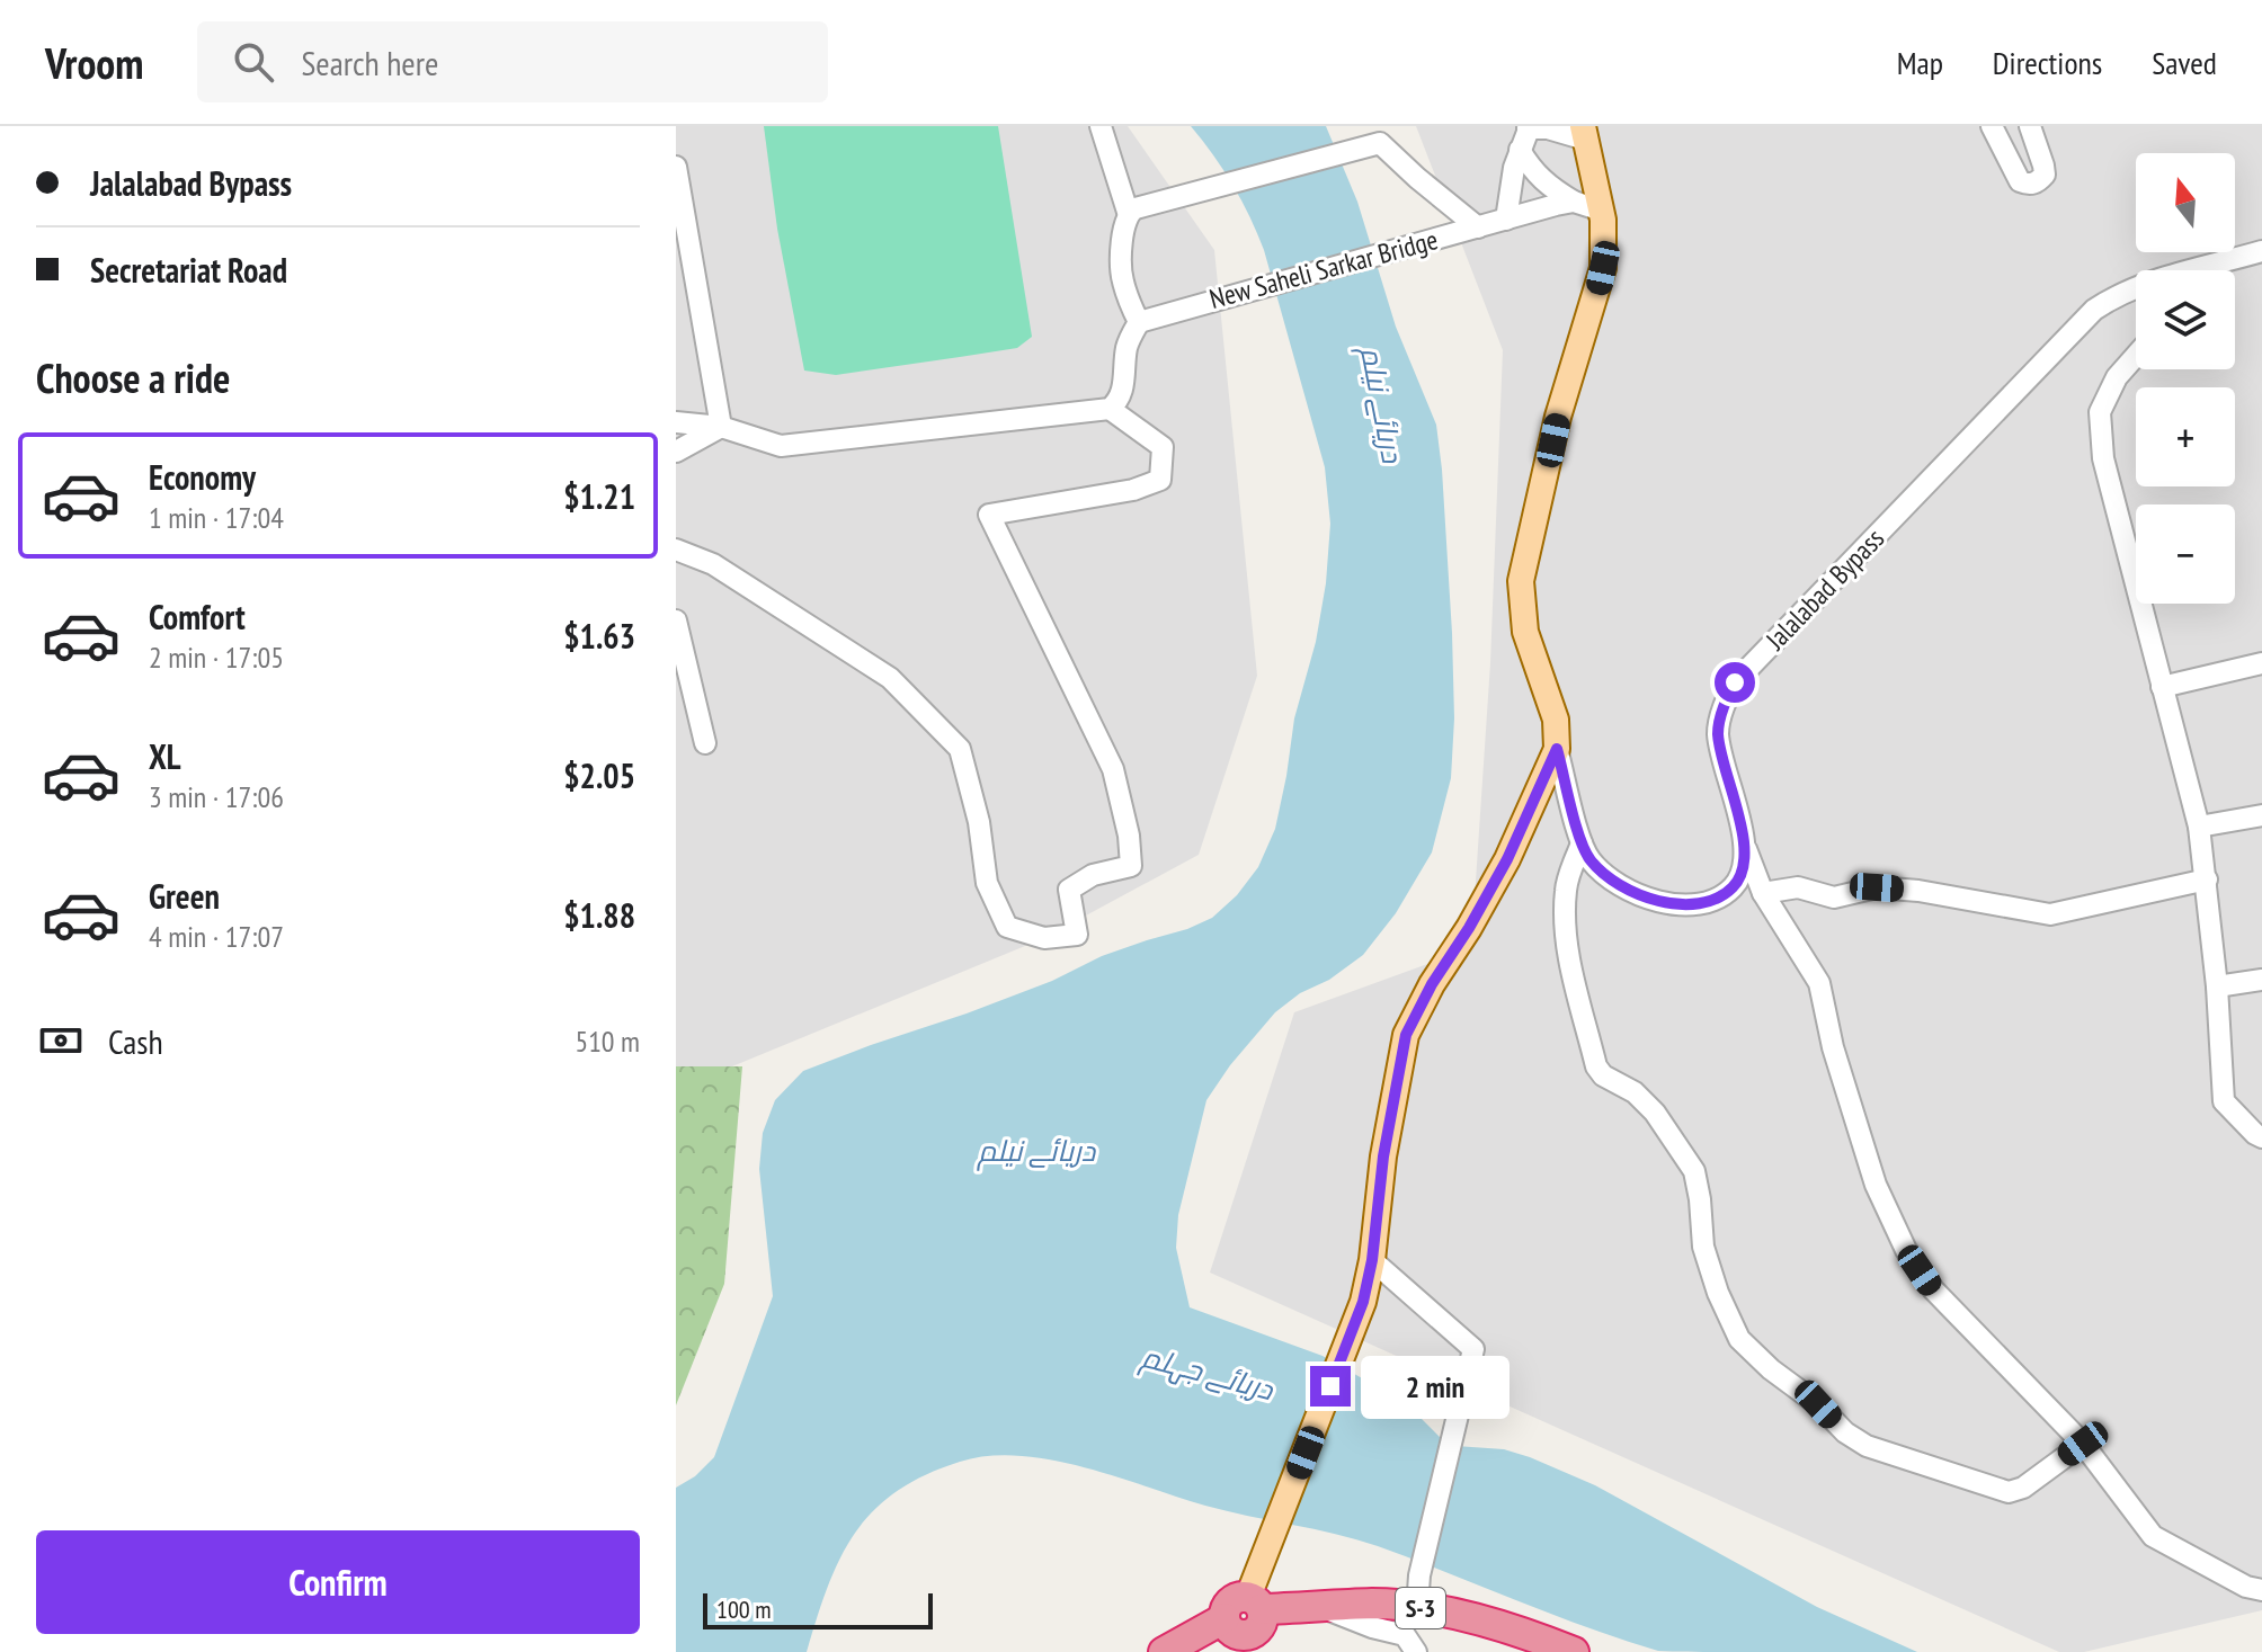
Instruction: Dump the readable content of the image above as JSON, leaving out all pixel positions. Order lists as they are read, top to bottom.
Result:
{
  "streets": {
    "highway": ["S-3"],
    "street": ["New Saheli Sarkar Bridge", "Jalalabad Bypass"]
  },
  "water": ["دریائے نیلم", "دریائے جہلم"],
  "scale_bar": "100 m",
  "north": "top",
  "page": {
    "header": "Vroom",
    "search": "Search here",
    "nav": ["Map", "Directions", "Saved"],
    "banner": ["Jalalabad Bypass", "Secretariat Road"],
    "map_buttons": ["+", "−"],
    "heading": "Choose a ride",
    "list": [
      {
        "name": "Economy",
        "note": "1 min · 17:04",
        "value": "$1.21"
      },
      {
        "name": "Comfort",
        "note": "2 min · 17:05",
        "value": "$1.63"
      },
      {
        "name": "XL",
        "note": "3 min · 17:06",
        "value": "$2.05"
      },
      {
        "name": "Green",
        "note": "4 min · 17:07",
        "value": "$1.88"
      }
    ],
    "pay": ["Cash", "510 m"],
    "bubble": "2 min",
    "buttons": "Confirm",
    "scale": "100 m"
  }
}
